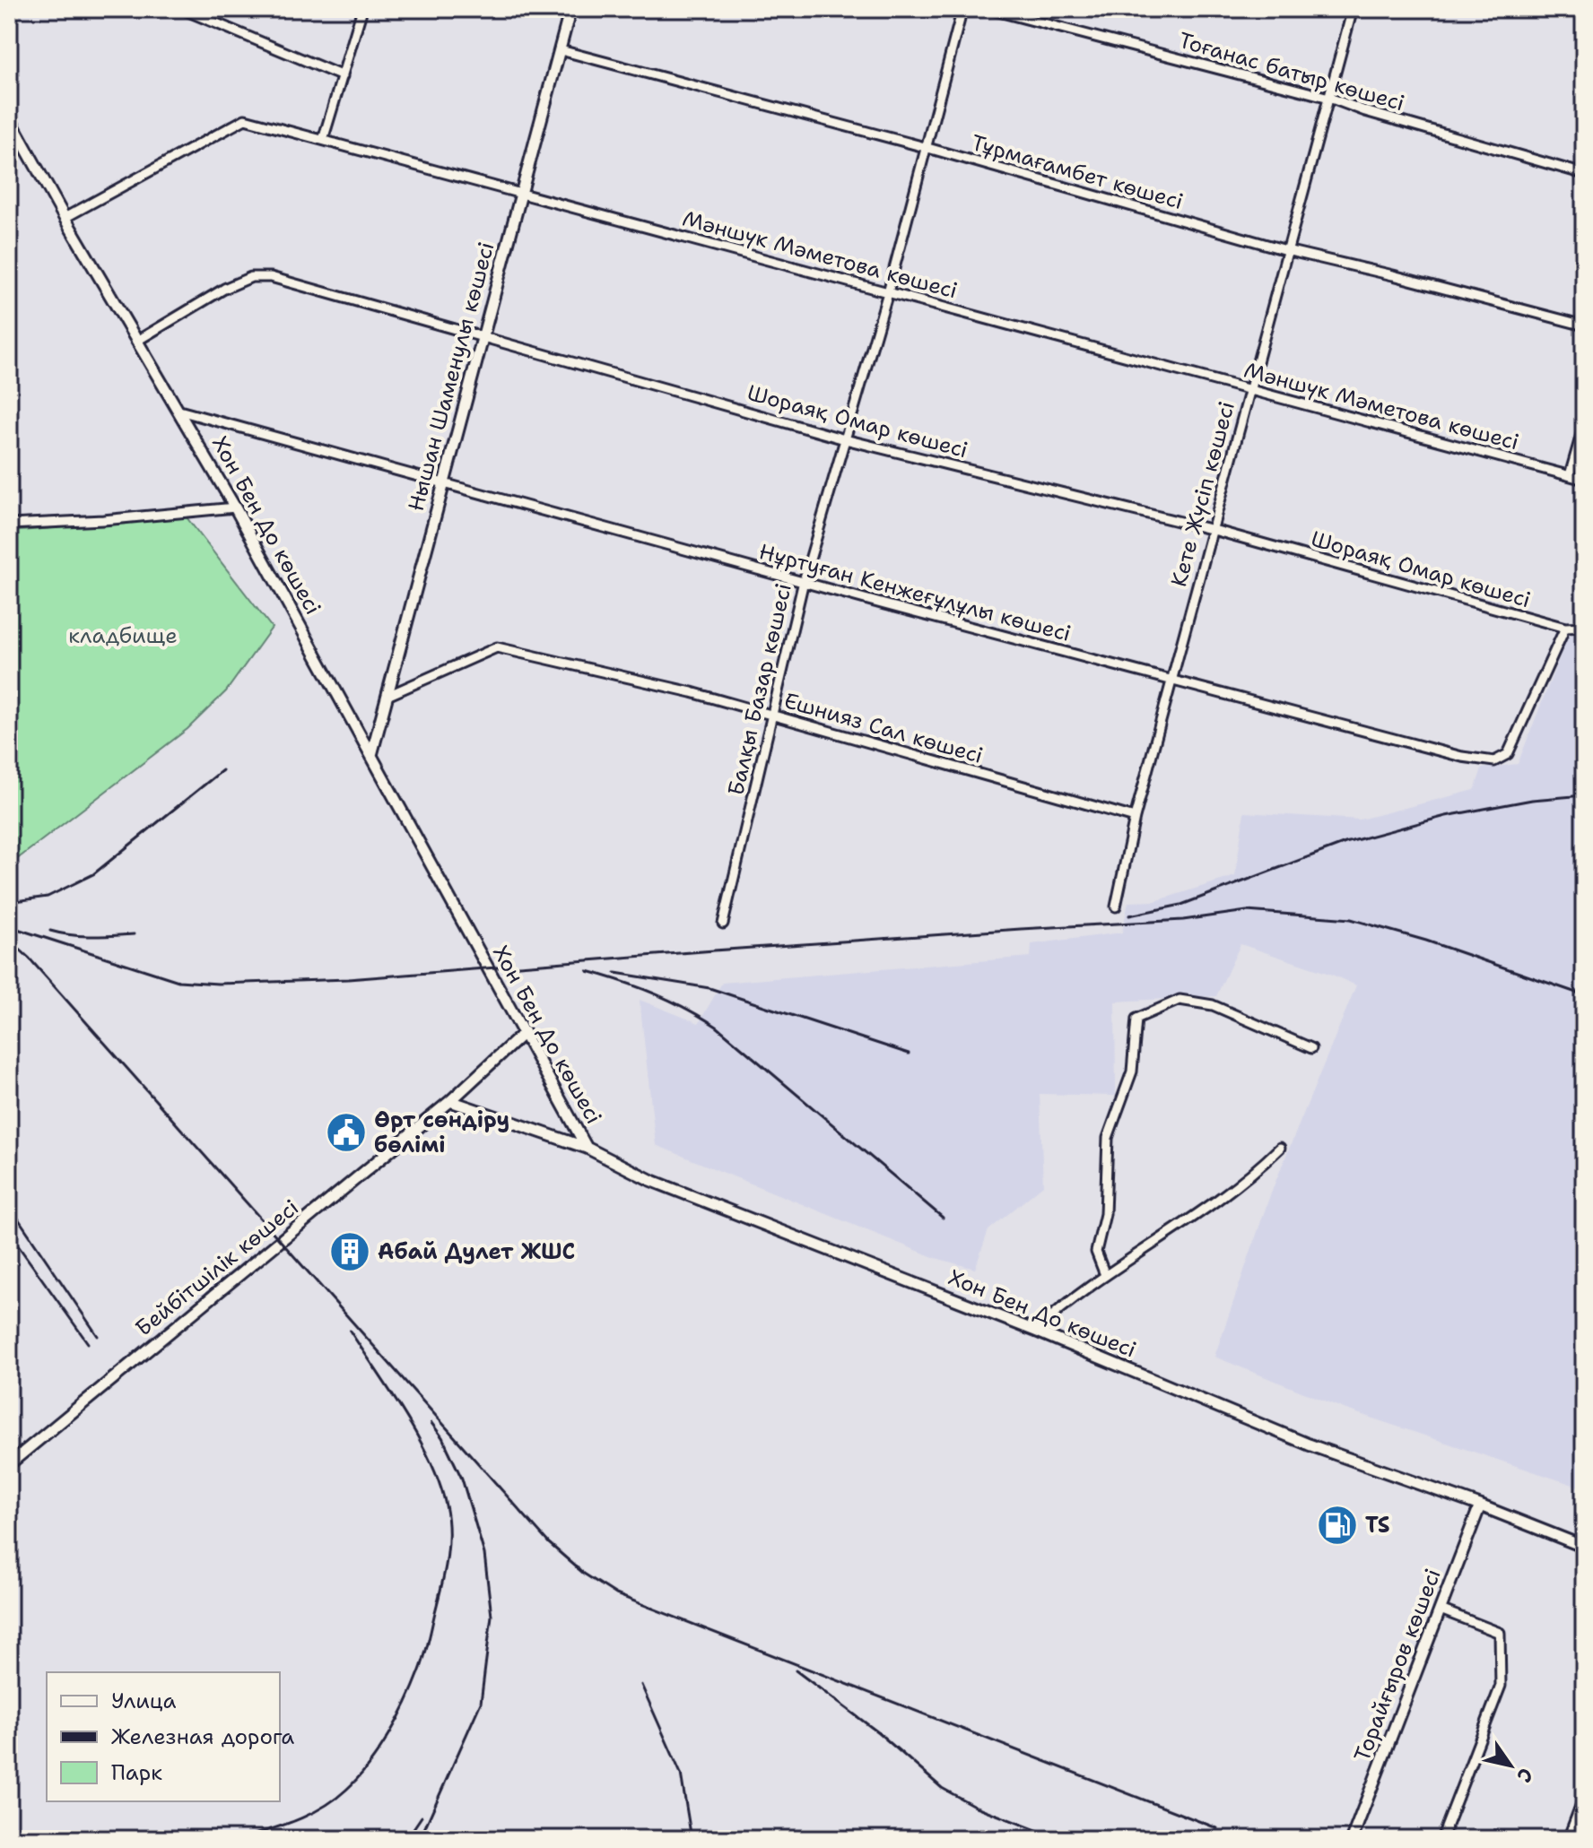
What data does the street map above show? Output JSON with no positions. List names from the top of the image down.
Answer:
{
  "streets": {
    "street": [
      "Тоғанас батыр көшесі",
      "Тұрмағамбет көшесі",
      "Мәншүк Мәметова көшесі",
      "Нышан Шаменулы көшесі",
      "Шораяқ Омар көшесі",
      "Кете Жүсіп көшесі",
      "Хон Бен До көшесі",
      "Нұртуған Кенжеғұлұлы көшесі",
      "Балқы Базар көшесі",
      "Ешнияз Сал көшесі",
      "Бейбітшілік көшесі",
      "Торайғыров көшесі"
    ]
  },
  "crossings": [
    ["Тоғанас батыр көшесі", "Кете Жүсіп көшесі"],
    ["Тұрмағамбет көшесі", "Нышан Шаменулы көшесі"],
    ["Тұрмағамбет көшесі", "Кете Жүсіп көшесі"],
    ["Тұрмағамбет көшесі", "Балқы Базар көшесі"],
    ["Мәншүк Мәметова көшесі", "Нышан Шаменулы көшесі"],
    ["Мәншүк Мәметова көшесі", "Кете Жүсіп көшесі"],
    ["Мәншүк Мәметова көшесі", "Хон Бен До көшесі"],
    ["Мәншүк Мәметова көшесі", "Балқы Базар көшесі"],
    ["Нышан Шаменулы көшесі", "Шораяқ Омар көшесі"],
    ["Нышан Шаменулы көшесі", "Хон Бен До көшесі"],
    ["Нышан Шаменулы көшесі", "Нұртуған Кенжеғұлұлы көшесі"],
    ["Нышан Шаменулы көшесі", "Ешнияз Сал көшесі"],
    ["Шораяқ Омар көшесі", "Кете Жүсіп көшесі"],
    ["Шораяқ Омар көшесі", "Хон Бен До көшесі"],
    ["Шораяқ Омар көшесі", "Нұртуған Кенжеғұлұлы көшесі"],
    ["Шораяқ Омар көшесі", "Балқы Базар көшесі"],
    ["Кете Жүсіп көшесі", "Нұртуған Кенжеғұлұлы көшесі"],
    ["Кете Жүсіп көшесі", "Ешнияз Сал көшесі"],
    ["Хон Бен До көшесі", "Нұртуған Кенжеғұлұлы көшесі"],
    ["Хон Бен До көшесі", "Бейбітшілік көшесі"],
    ["Хон Бен До көшесі", "Торайғыров көшесі"],
    ["Нұртуған Кенжеғұлұлы көшесі", "Балқы Базар көшесі"],
    ["Балқы Базар көшесі", "Ешнияз Сал көшесі"]
  ],
  "parks": ["кладбище"],
  "places": {
    "public building": ["Өрт сөндіру бөлімі"],
    "building": ["Абай Дулет ЖШС"],
    "fuel station": ["TS"]
  },
  "legend": ["Улица", "Железная дорога", "Парк"],
  "north": "bottom right"
}
